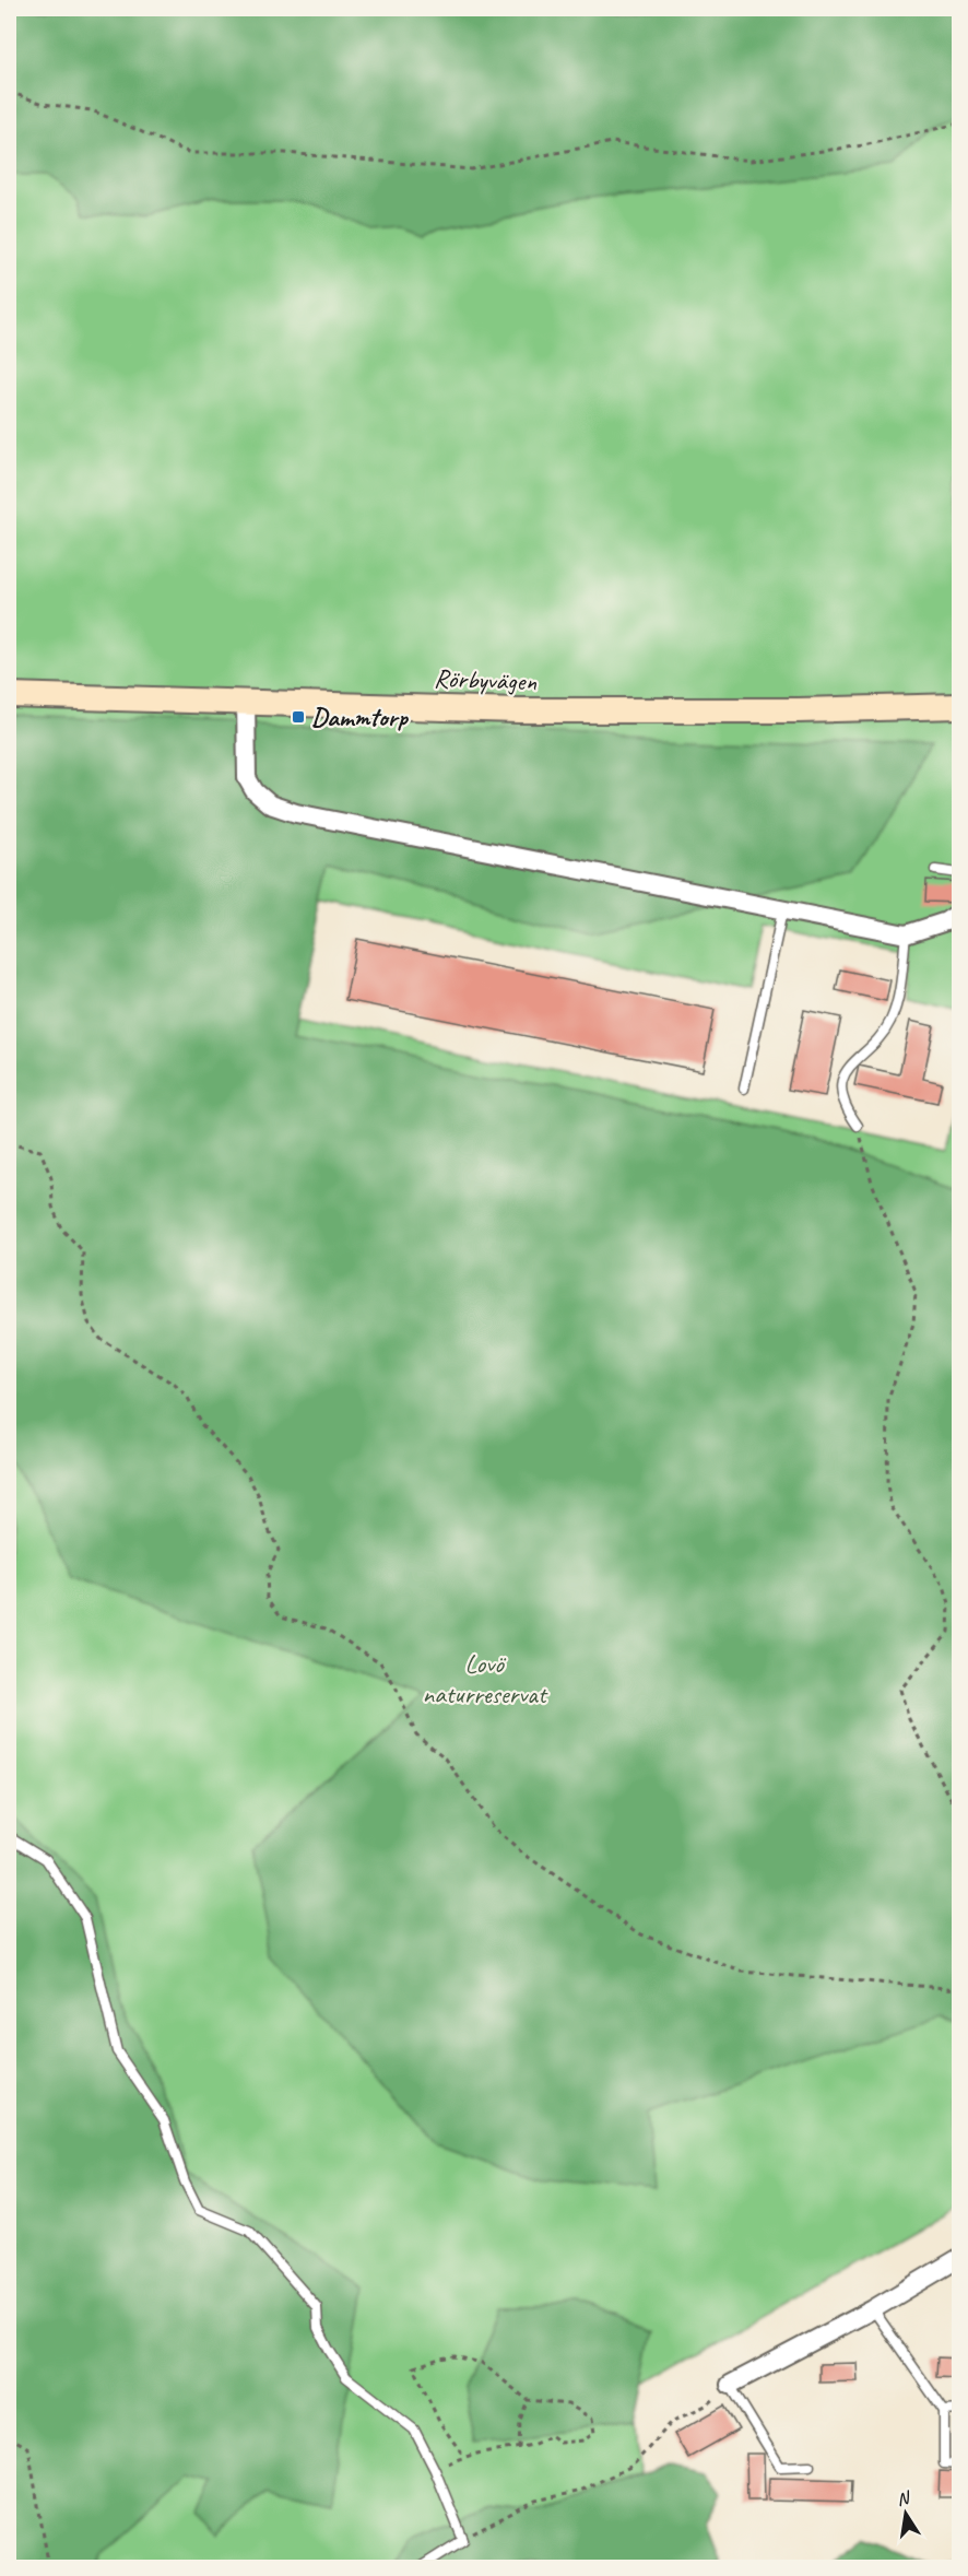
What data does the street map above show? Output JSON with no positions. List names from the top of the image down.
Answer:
{
  "streets": {
    "street": ["Rörbyvägen"]
  },
  "parks": ["Lovö naturreservat"],
  "places": {
    "transit": ["Dammtorp"]
  },
  "north": "top"
}
